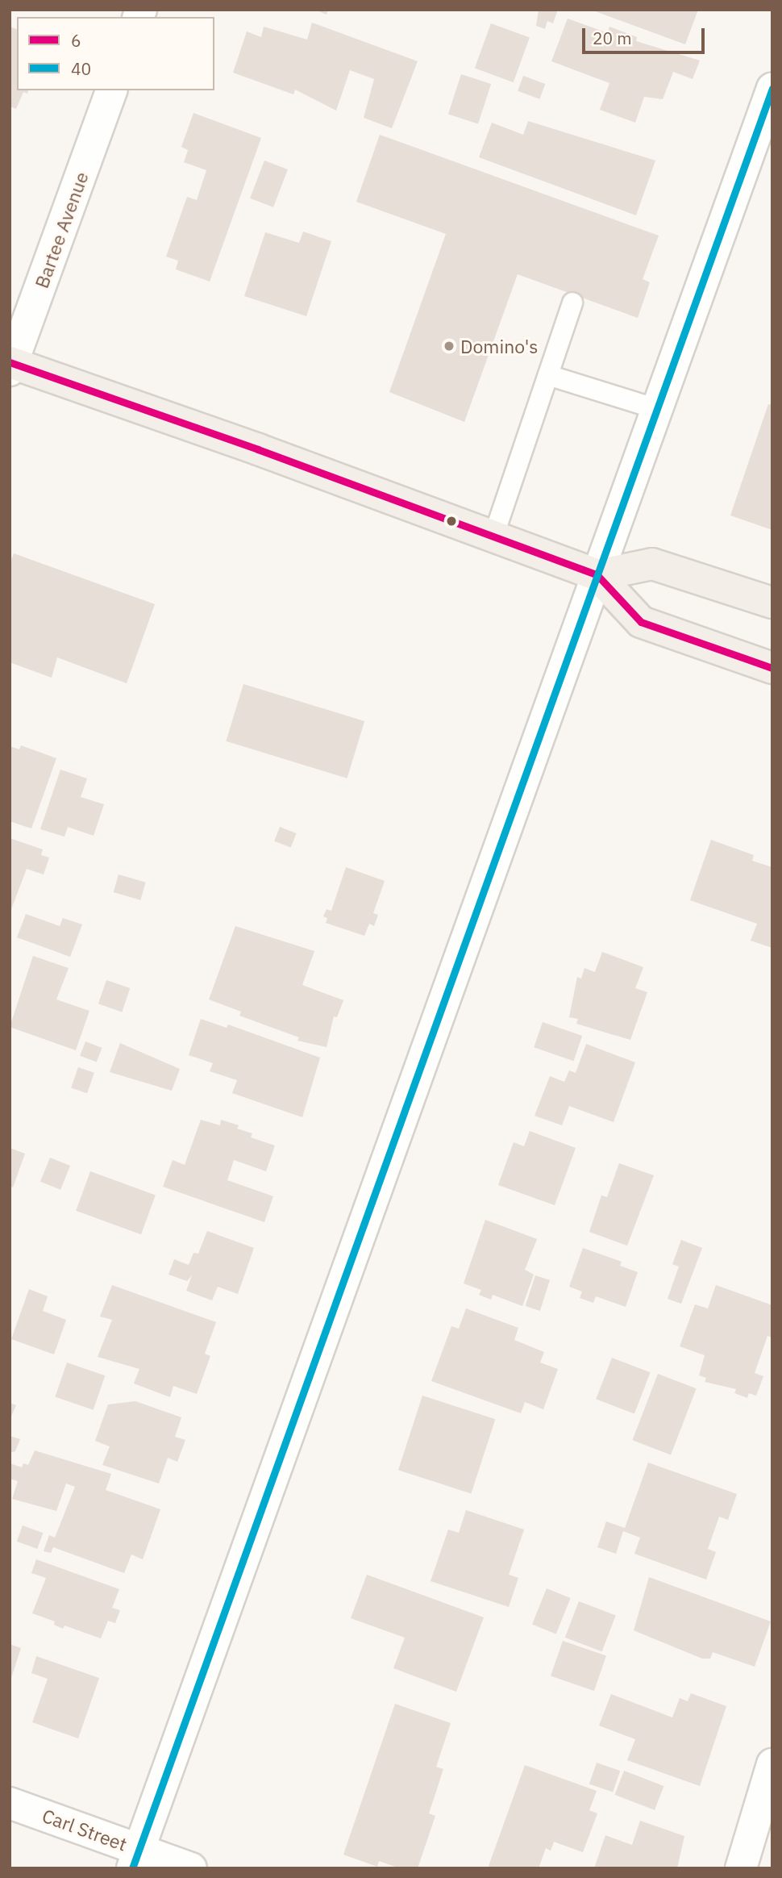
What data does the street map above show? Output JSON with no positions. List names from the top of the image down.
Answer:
{
  "streets": {
    "street": ["Bartee Avenue", "Carl Street"]
  },
  "places": ["Domino's"],
  "lines": ["transit line 40", "transit line 6"],
  "legend": ["6", "40"],
  "scale_bar": "20 m"
}
